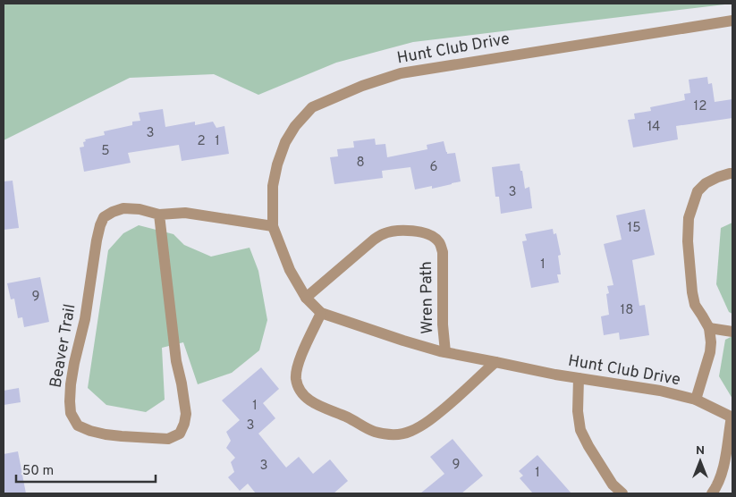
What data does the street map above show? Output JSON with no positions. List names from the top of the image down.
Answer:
{
  "streets": {
    "street": ["Hunt Club Drive", "Wren Path", "Beaver Trail"]
  },
  "crossings": [
    ["Hunt Club Drive", "Wren Path"]
  ],
  "house_numbers": [
    "12",
    "14",
    "3",
    "2",
    "1",
    "5",
    "8",
    "6",
    "3",
    "15",
    "1",
    "9",
    "18",
    "1",
    "3",
    "9",
    "3",
    "1"
  ],
  "scale_bar": "50 m",
  "north": "top"
}
